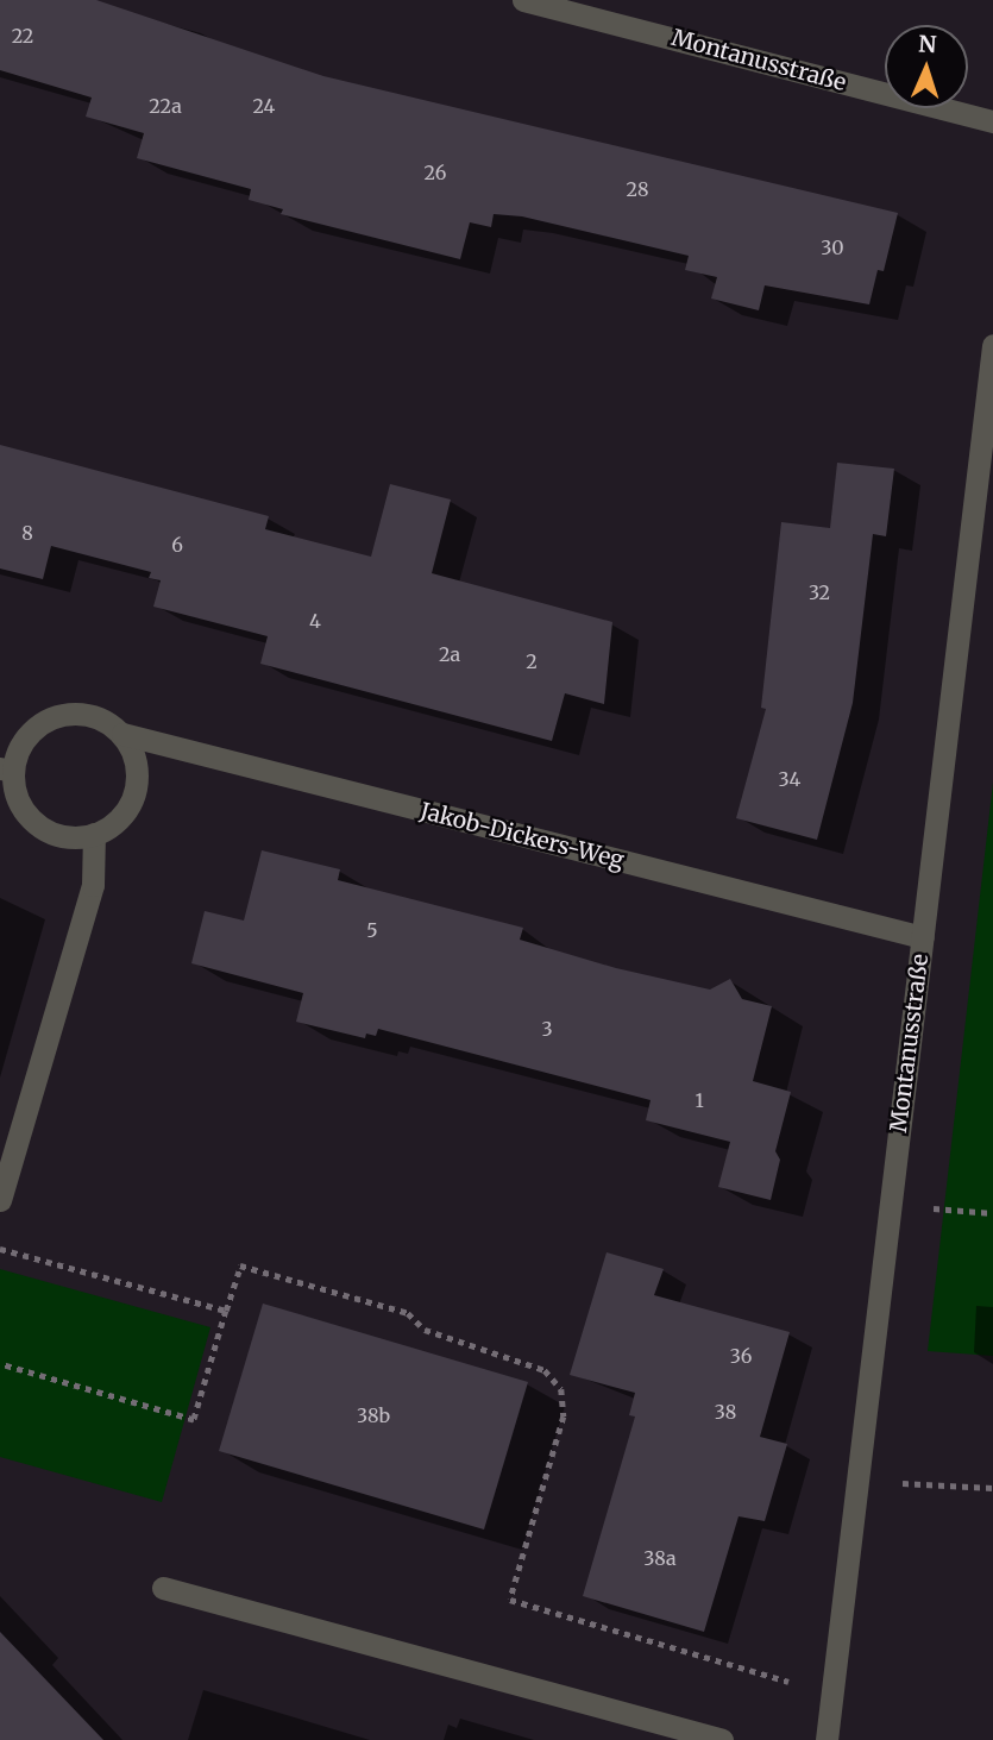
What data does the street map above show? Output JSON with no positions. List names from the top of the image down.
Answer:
{
  "streets": {
    "street": ["Montanusstraße", "Jakob-Dickers-Weg"]
  },
  "crossings": [
    ["Montanusstraße", "Jakob-Dickers-Weg"]
  ],
  "house_numbers": [
    "22",
    "22a",
    "24",
    "26",
    "28",
    "30",
    "8",
    "6",
    "32",
    "4",
    "2a",
    "2",
    "34",
    "5",
    "3",
    "1",
    "36",
    "38",
    "38b",
    "38a"
  ],
  "north": "top"
}
